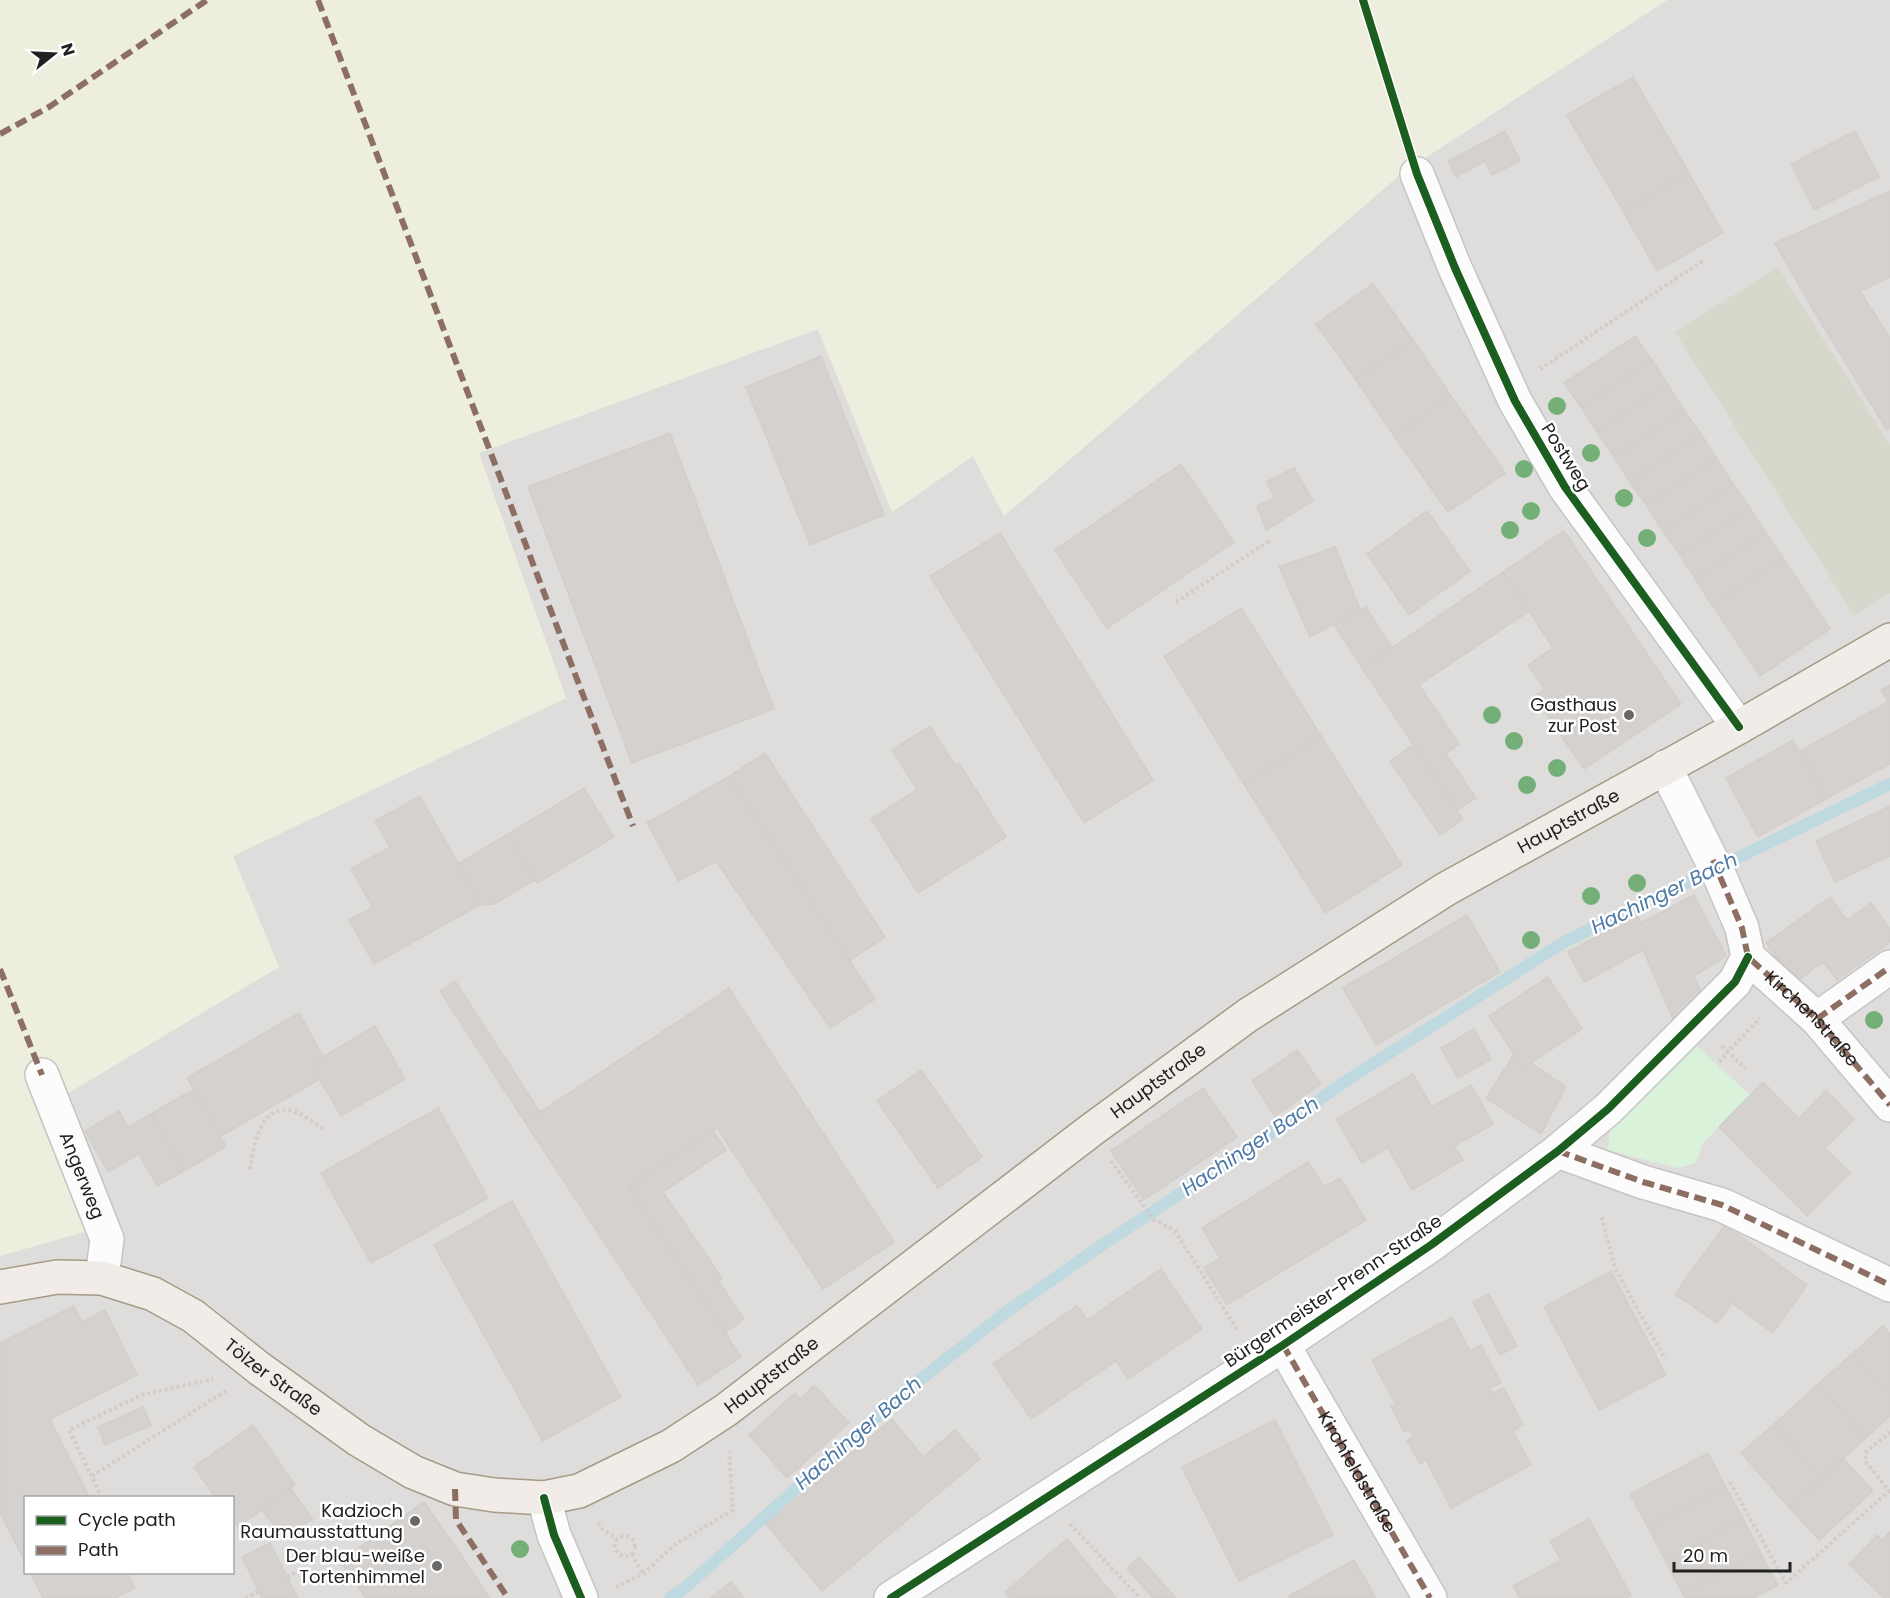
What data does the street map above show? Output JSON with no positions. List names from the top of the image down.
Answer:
{
  "streets": {
    "main road": ["Hauptstraße", "Tölzer Straße"],
    "street": [
      "Postweg",
      "Kirchenstraße",
      "Angerweg",
      "Bürgermeister-Prenn-Straße",
      "Kirchfeldstraße"
    ]
  },
  "crossings": [
    ["Postweg", "Hauptstraße"],
    ["Hauptstraße", "Kirchenstraße"],
    ["Hauptstraße", "Tölzer Straße"],
    ["Kirchenstraße", "Bürgermeister-Prenn-Straße"],
    ["Angerweg", "Tölzer Straße"],
    ["Bürgermeister-Prenn-Straße", "Kirchfeldstraße"]
  ],
  "water": ["Hachinger Bach"],
  "places": ["Gasthaus zur Post", "Kadzioch Raumausstattung", "Der blau-weiße Tortenhimmel"],
  "legend": ["Cycle path", "Path"],
  "scale_bar": "20 m",
  "north": "right"
}
